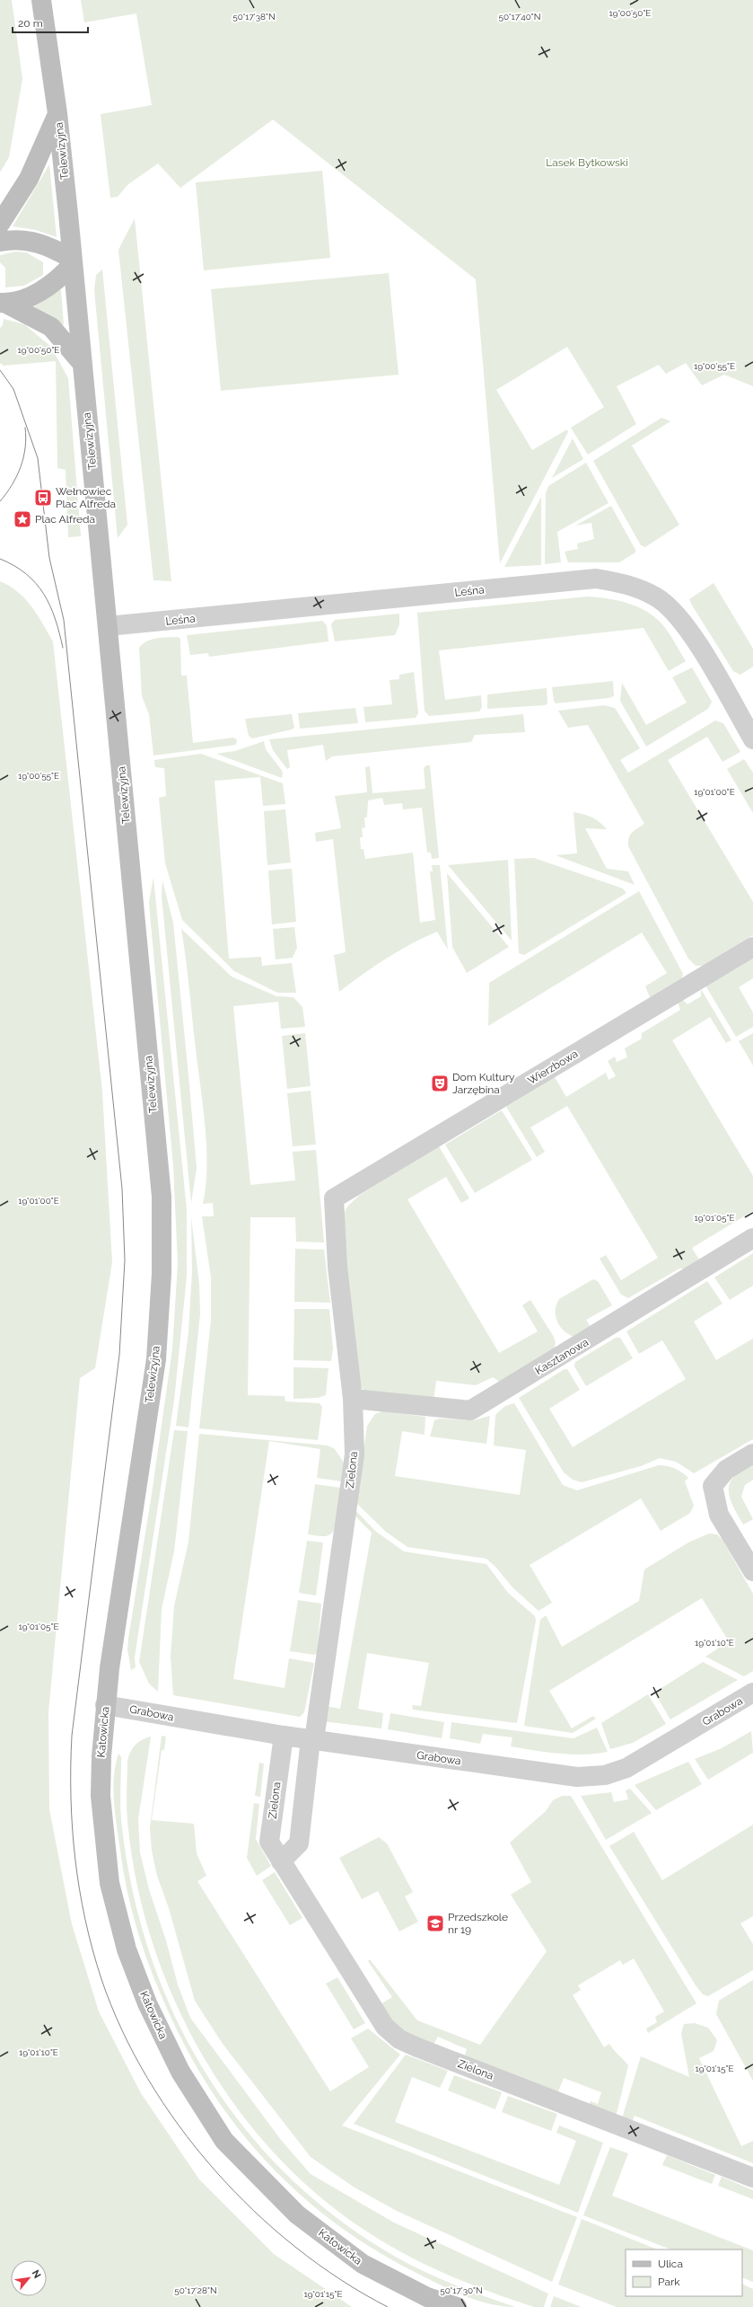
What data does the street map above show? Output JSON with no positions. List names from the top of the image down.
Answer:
{
  "streets": {
    "main road": ["Telewizyjna", "Katowicka"],
    "street": [
      "Leśna",
      "Wierzbowa",
      "Kasztanowa",
      "Zielona",
      "Grabowa"
    ]
  },
  "crossings": [
    ["Telewizyjna", "Leśna"],
    ["Telewizyjna", "Katowicka"],
    ["Wierzbowa", "Zielona"],
    ["Kasztanowa", "Zielona"],
    ["Zielona", "Grabowa"],
    ["Grabowa", "Katowicka"]
  ],
  "parks": ["Lasek Bytkowski"],
  "places": {
    "bus stop": ["Wełnowiec Plac Alfreda"],
    "place": ["Plac Alfreda"],
    "theatre": ["Dom Kultury Jarzębina"],
    "school or university": ["Przedszkole nr 19"]
  },
  "legend": ["Ulica", "Park"],
  "scale_bar": "20 m",
  "north": "top right",
  "coordinates": [
    "19°00'50\"E",
    "50°17'38\"N",
    "50°17'40\"N",
    "19°00'55\"E",
    "19°01'00\"E",
    "19°01'05\"E",
    "19°01'10\"E",
    "19°01'15\"E",
    "50°17'28\"N",
    "50°17'30\"N"
  ]
}
